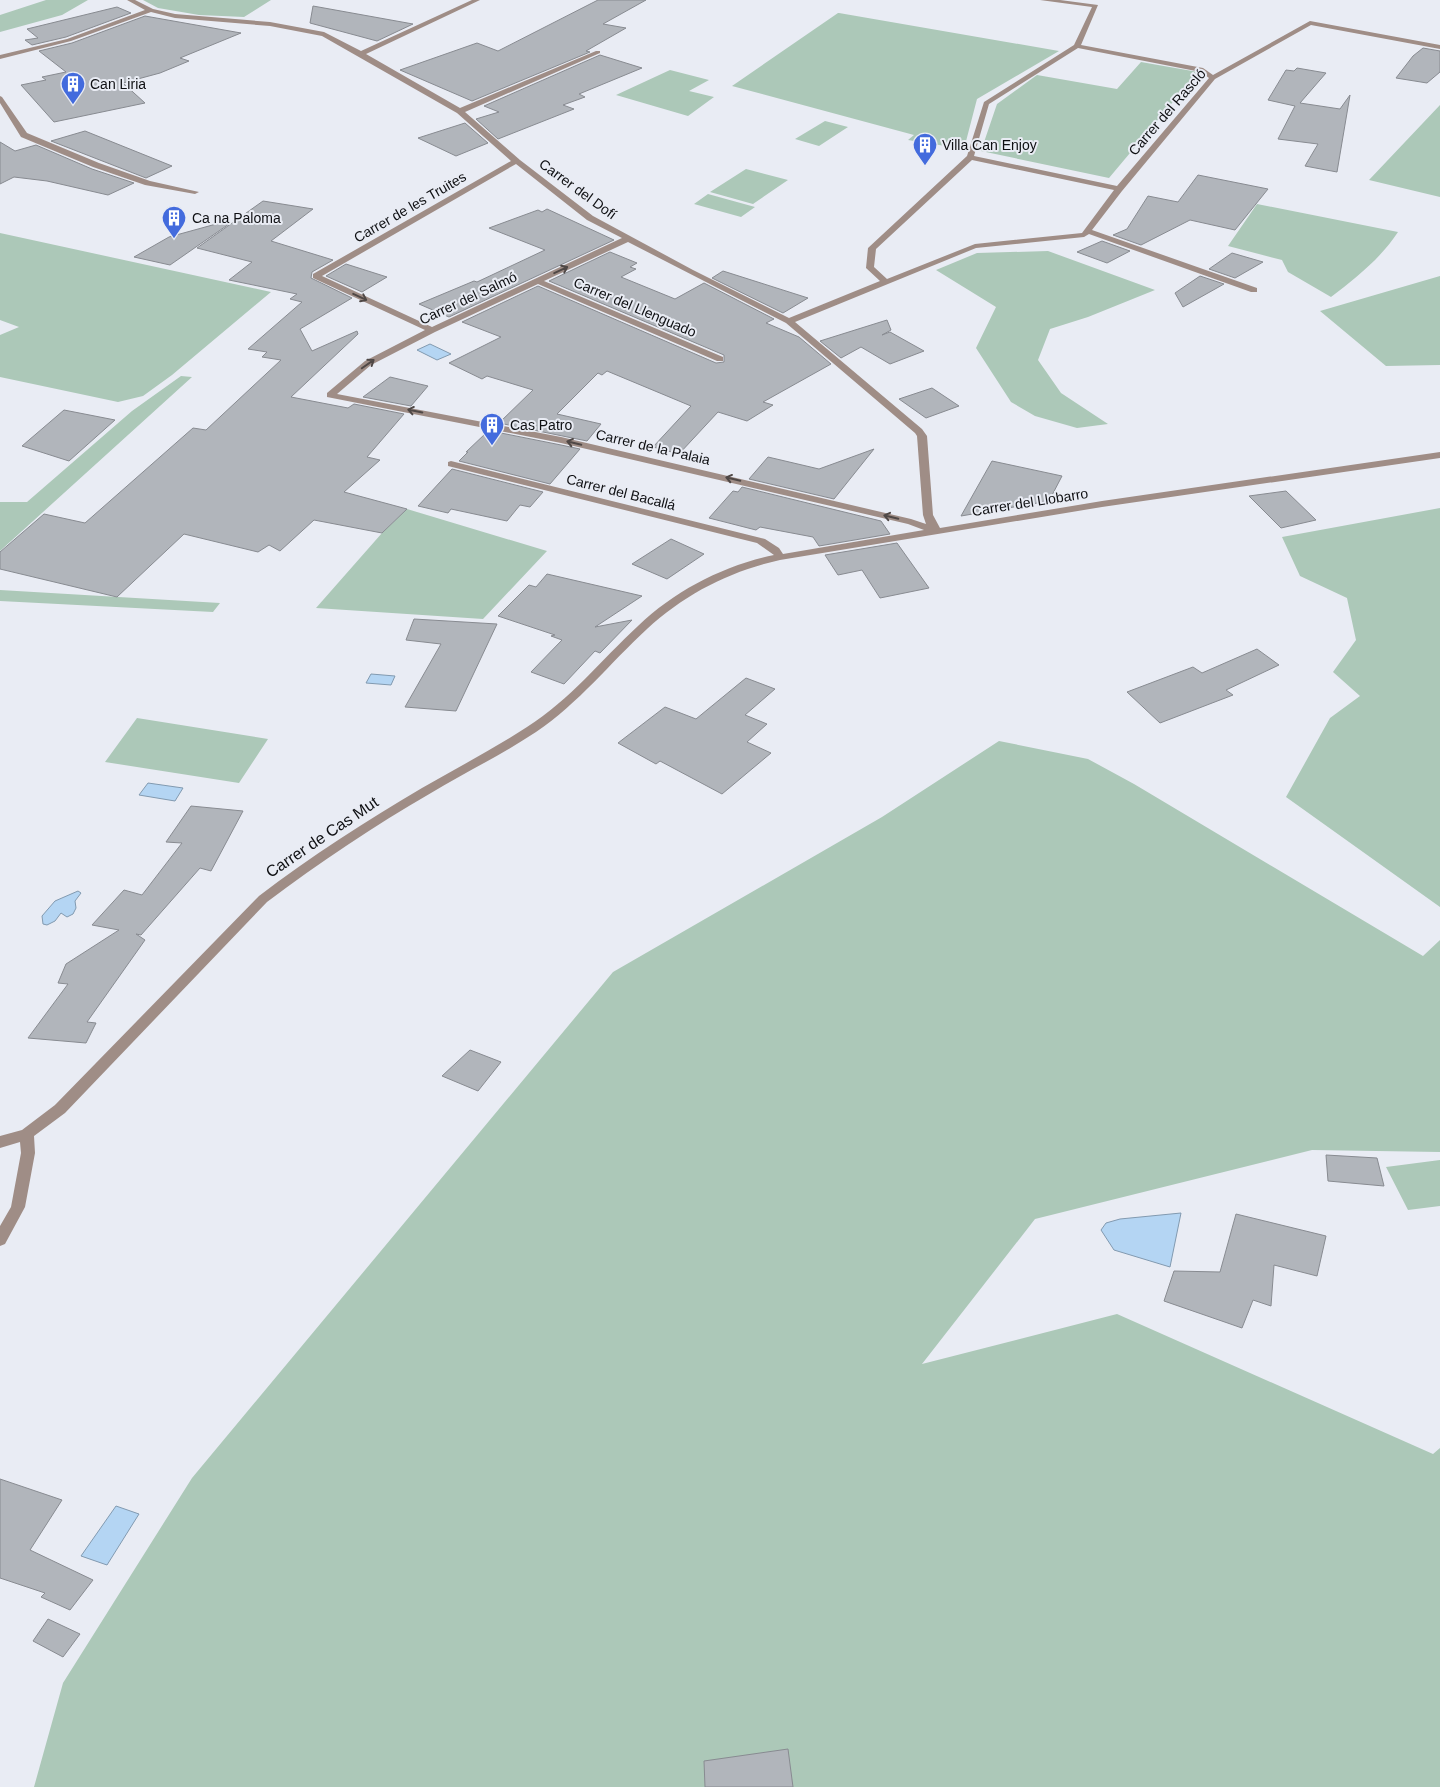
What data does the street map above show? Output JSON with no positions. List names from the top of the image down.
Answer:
{
  "streets": {
    "street": [
      "Carrer del Rascló",
      "Carrer del Dofí",
      "Carrer de les Truites",
      "Carrer del Salmó",
      "Carrer del Llenguado",
      "Carrer de la Palaia",
      "Carrer del Bacallá",
      "Carrer del Llobarro",
      "Carrer de Cas Mut"
    ]
  },
  "crossings": [
    ["Carrer del Dofí", "Carrer de les Truites"],
    ["Carrer del Dofí", "Carrer del Salmó"],
    ["Carrer del Dofí", "Carrer de la Palaia"],
    ["Carrer del Dofí", "Carrer del Llobarro"],
    ["Carrer de les Truites", "Carrer del Salmó"],
    ["Carrer del Salmó", "Carrer del Llenguado"],
    ["Carrer del Salmó", "Carrer de la Palaia"],
    ["Carrer de la Palaia", "Carrer del Llobarro"],
    ["Carrer del Bacallá", "Carrer del Llobarro"],
    ["Carrer del Llobarro", "Carrer de Cas Mut"]
  ],
  "one_way": ["Carrer del Salmó", "Carrer de la Palaia"],
  "places": {
    "building": [
      "Can Liria",
      "Villa Can Enjoy",
      "Ca na Paloma",
      "Cas Patro"
    ]
  }
}
